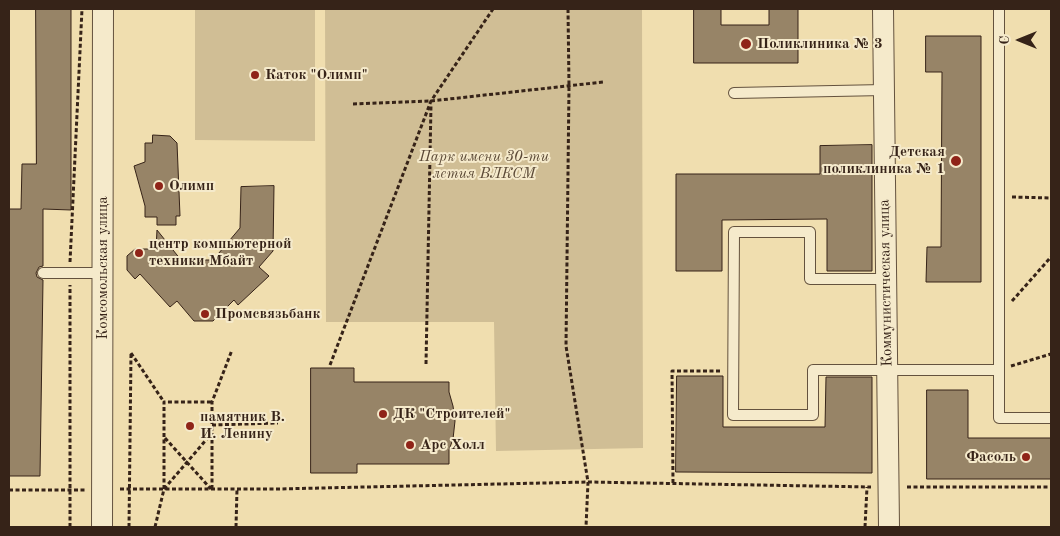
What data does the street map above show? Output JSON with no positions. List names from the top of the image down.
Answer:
{
  "streets": {
    "street": ["Комсомольская улица", "Коммунистическая улица"]
  },
  "parks": ["Парк имени 30-ти летия ВЛКСМ"],
  "places": [
    "Поликлиника № 3",
    "Каток \"Олимп\"",
    "Детская поликлиника № 1",
    "Олимп",
    "центр компьютерной техники Мбайт",
    "Промсвязьбанк",
    "ДК \"Строителей\"",
    "памятник В. И. Ленину",
    "Арс Холл",
    "Фасоль"
  ],
  "north": "left"
}
